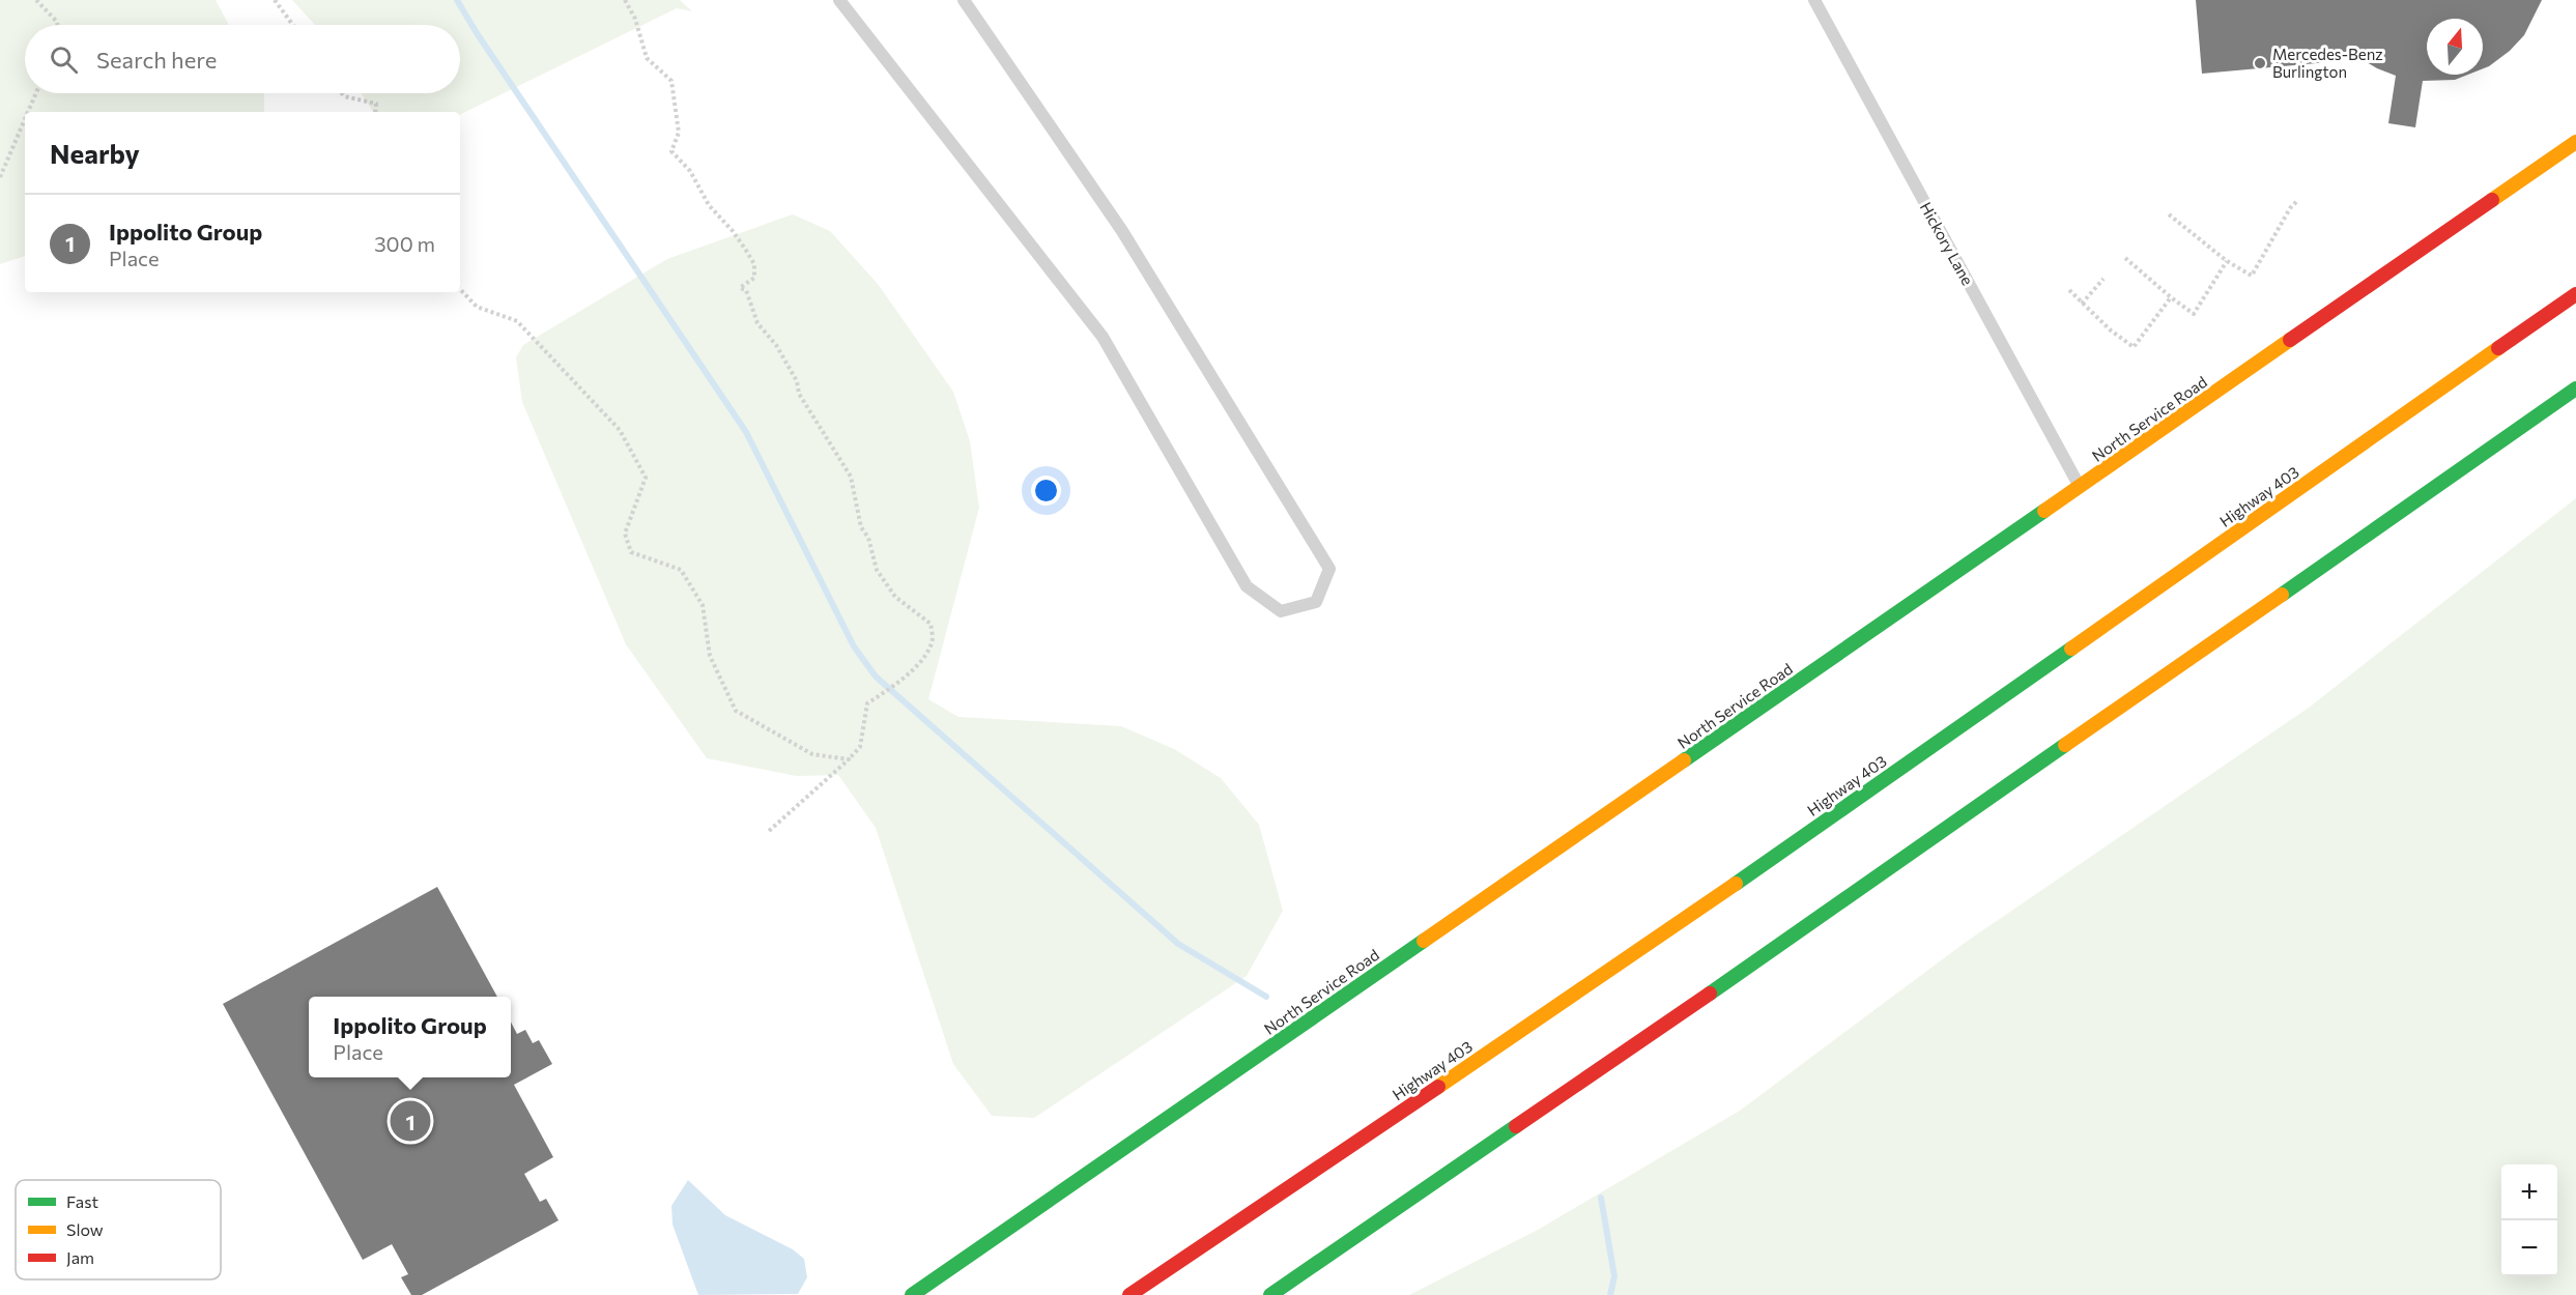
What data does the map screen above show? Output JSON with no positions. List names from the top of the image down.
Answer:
{
  "streets": {
    "main road": ["North Service Road", "Highway 403"],
    "lane": ["Hickory Lane"]
  },
  "crossings": [
    ["Hickory Lane", "North Service Road"]
  ],
  "places": ["Mercedes-Benz Burlington"],
  "legend": ["Fast", "Slow", "Jam"],
  "north": "top",
  "page": {
    "search": "Search here",
    "heading": "Nearby",
    "list": [
      {
        "mark": "1",
        "name": "Ippolito Group",
        "note": "Place",
        "value": "300 m"
      }
    ],
    "popup": ["Ippolito Group", "Place"],
    "pins": "1",
    "map_buttons": ["+", "−"]
  }
}
